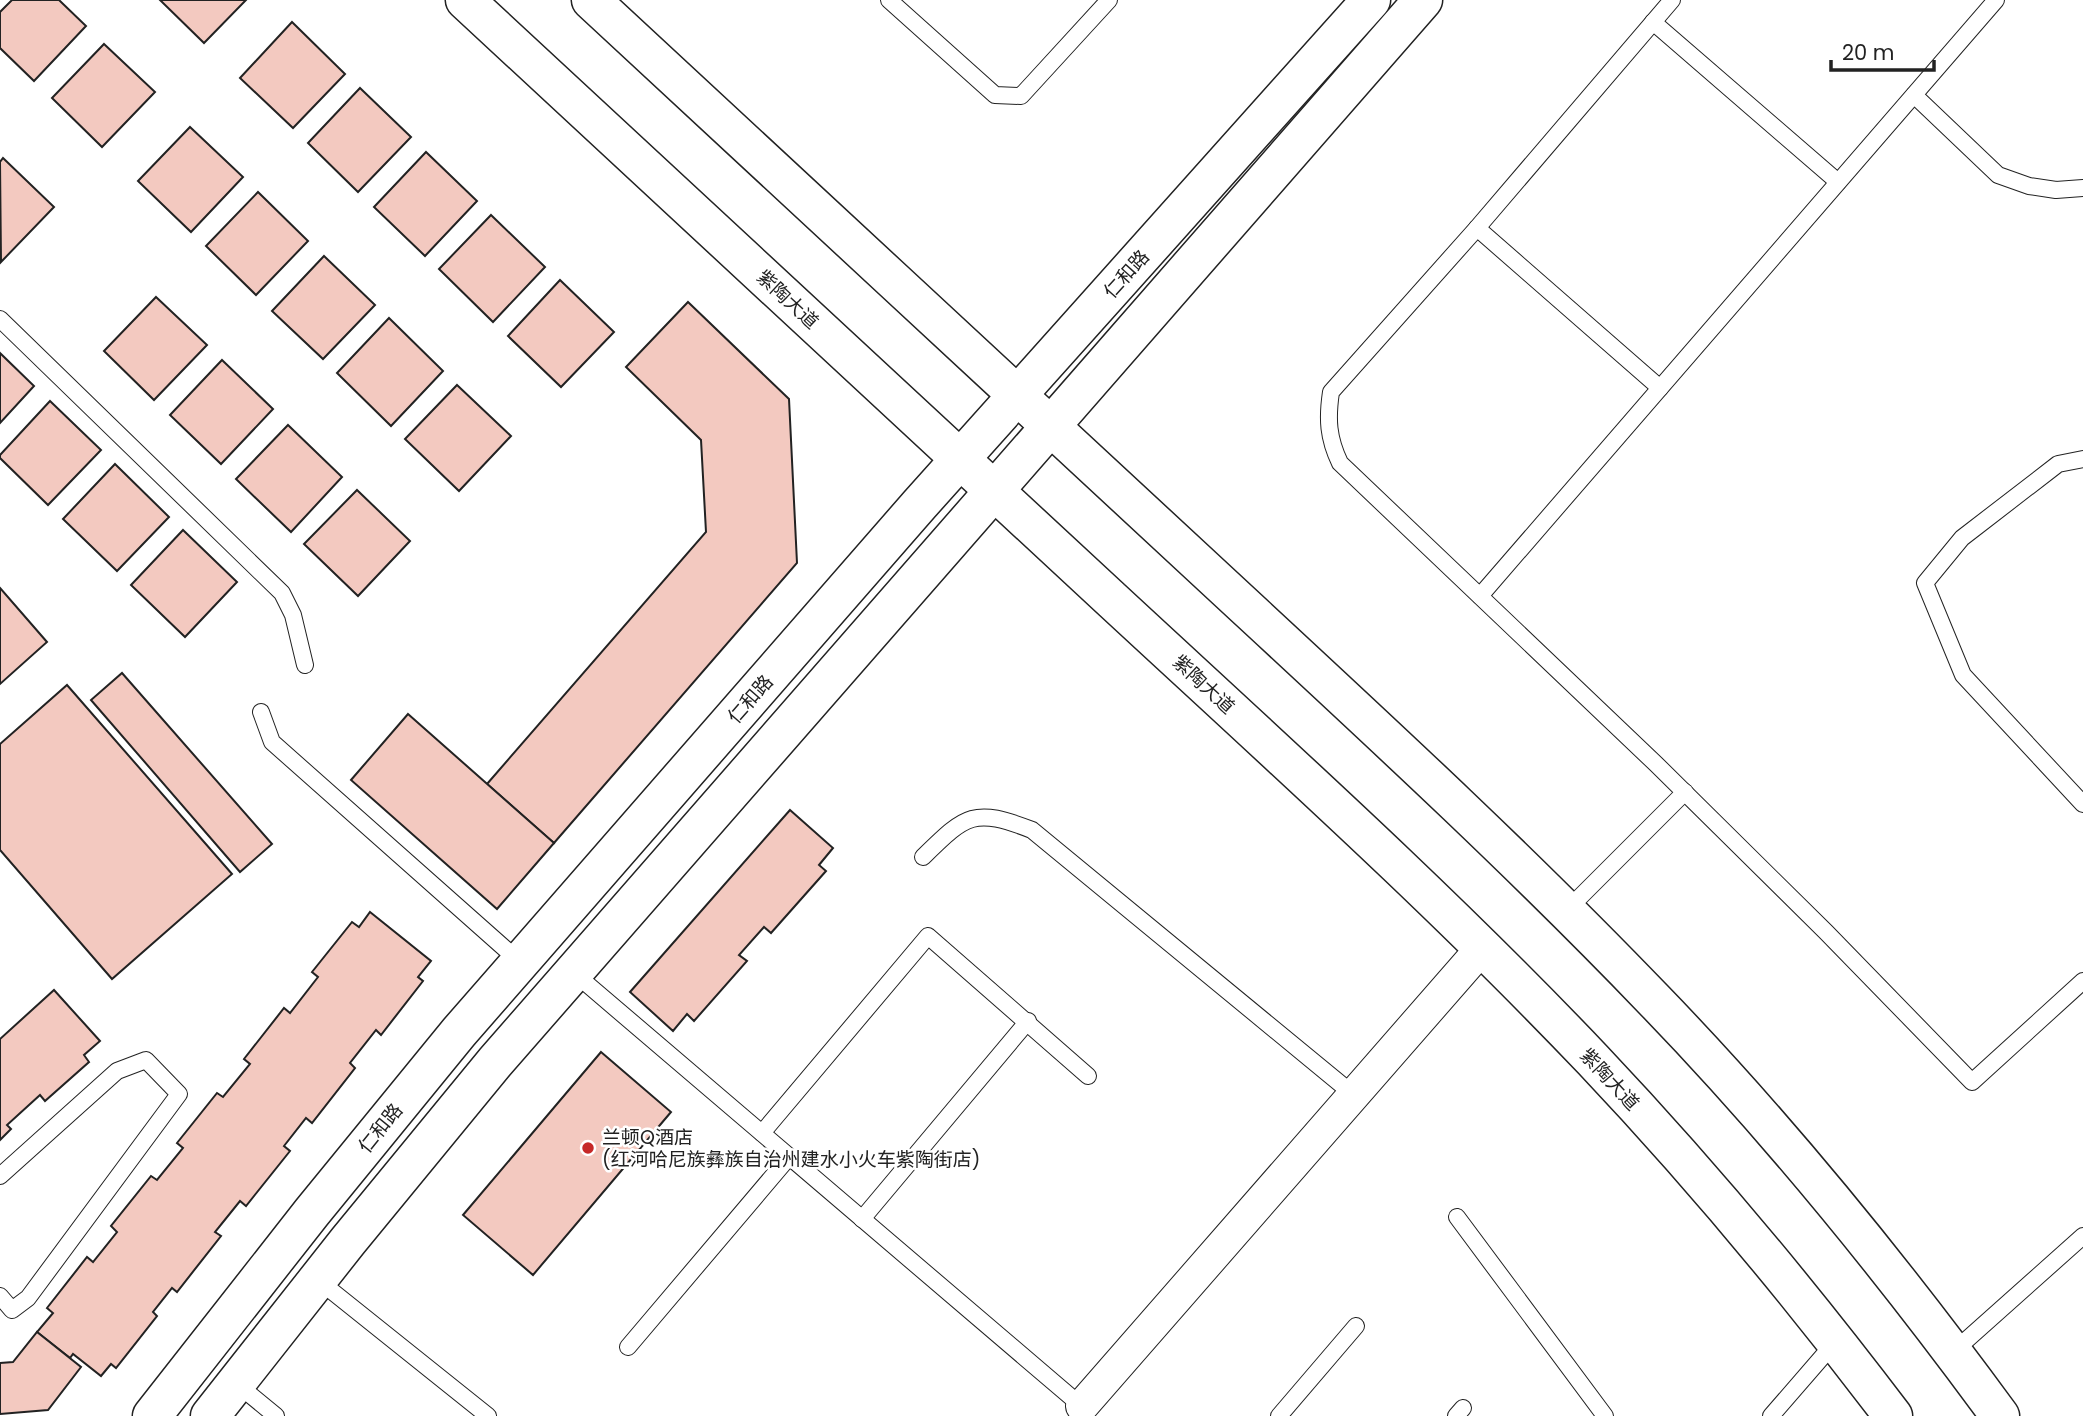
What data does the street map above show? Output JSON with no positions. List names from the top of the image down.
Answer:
{
  "streets": {
    "main road": ["仁和路", "紫陶大道"]
  },
  "crossings": [
    ["仁和路", "紫陶大道"]
  ],
  "places": ["兰顿Q酒店 (红河哈尼族彝族自治州建水小火车紫陶街店)"],
  "scale_bar": "20 m"
}
